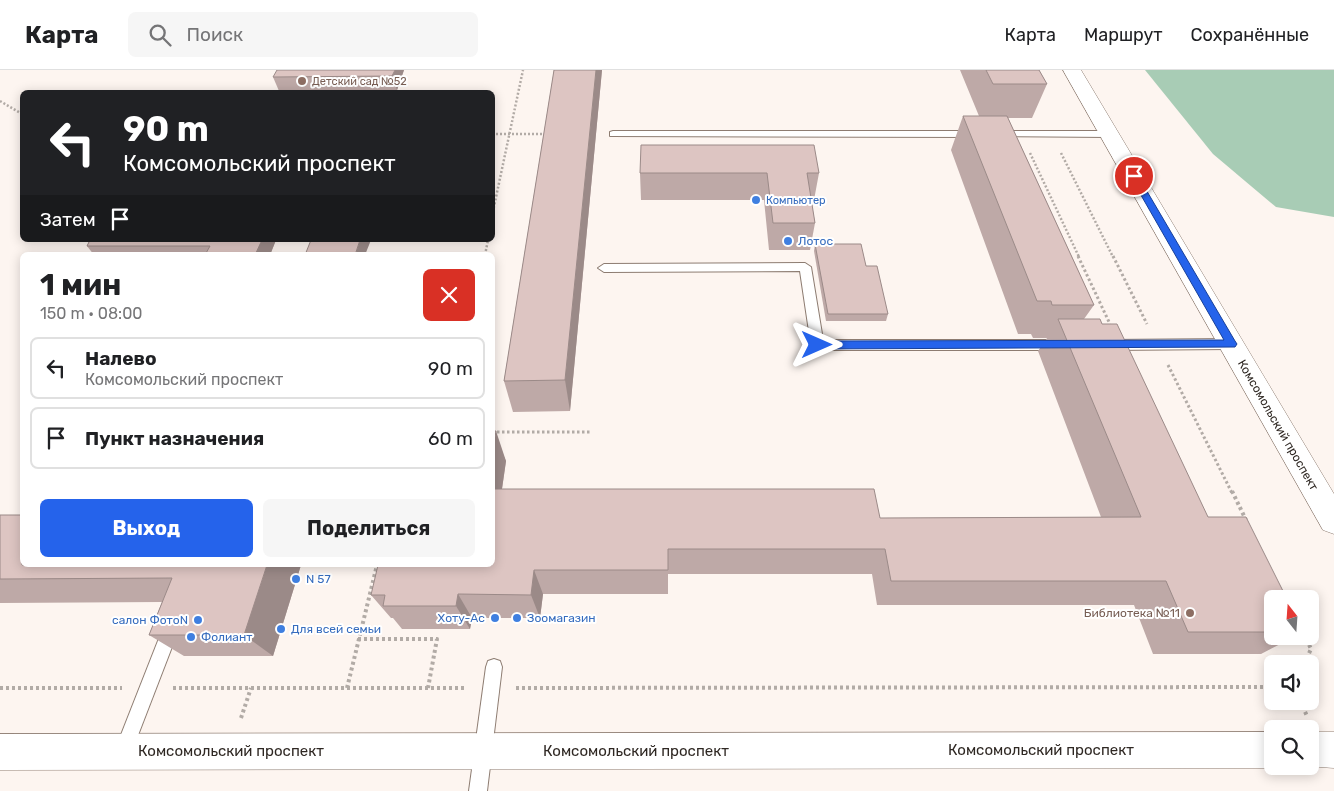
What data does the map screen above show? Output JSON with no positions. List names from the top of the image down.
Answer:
{
  "streets": {
    "street": ["Комсомольский проспект"]
  },
  "places": [
    "Детский сад №52",
    "Компьютер",
    "Лотос",
    "N 57",
    "Библиотека №11",
    "Хоту-Ас",
    "Зоомагазин",
    "салон ФотоN",
    "Для всей семьи",
    "Фолиант"
  ],
  "north": "top",
  "page": {
    "header": "Карта",
    "search": "Поиск",
    "nav": ["Карта", "Маршрут", "Сохранённые"],
    "turn": ["90 m", "Комсомольский проспект"],
    "then": "Затем",
    "heading": ["1 мин", "150 m · 08:00"],
    "list": [
      {
        "name": "Налево",
        "note": "Комсомольский проспект",
        "value": "90 m"
      },
      {
        "name": "Пункт назначения",
        "value": "60 m"
      }
    ],
    "buttons": ["Выход", "Поделиться"]
  }
}
